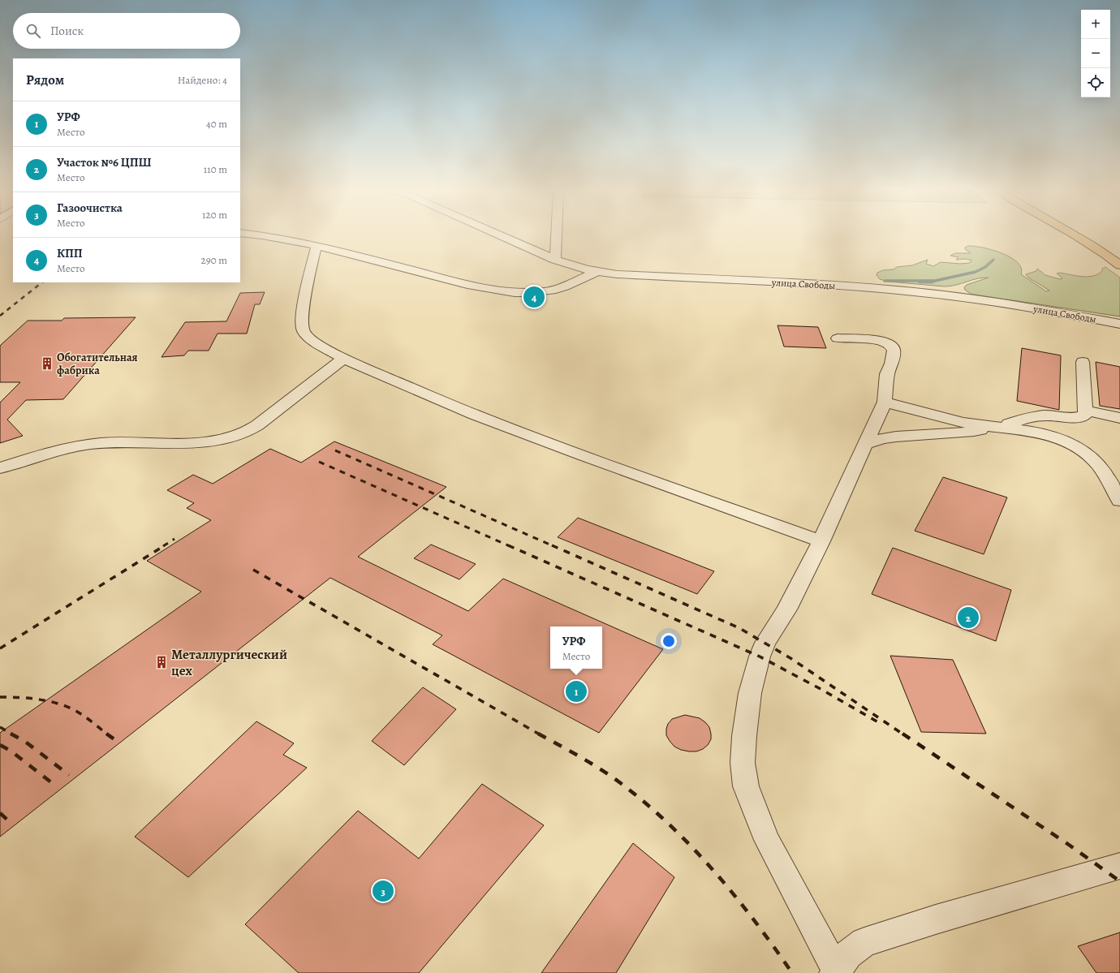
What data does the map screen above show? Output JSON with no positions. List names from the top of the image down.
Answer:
{
  "streets": {
    "street": ["улица Свободы"]
  },
  "places": {
    "building": ["Обогатительная фабрика", "Металлургический цех"]
  },
  "page": {
    "map_buttons": ["+", "−"],
    "search": "Поиск",
    "heading": ["Рядом", "Найдено: 4"],
    "list": [
      {
        "mark": "1",
        "name": "УРФ",
        "note": "Место",
        "value": "40 m"
      },
      {
        "mark": "2",
        "name": "Участок №6 ЦПШ",
        "note": "Место",
        "value": "110 m"
      },
      {
        "mark": "3",
        "name": "Газоочистка",
        "note": "Место",
        "value": "120 m"
      },
      {
        "mark": "4",
        "name": "КПП",
        "note": "Место",
        "value": "290 m"
      }
    ],
    "pins": [
      "4",
      "2",
      "1",
      "3"
    ],
    "popup": ["УРФ", "Место"]
  }
}
